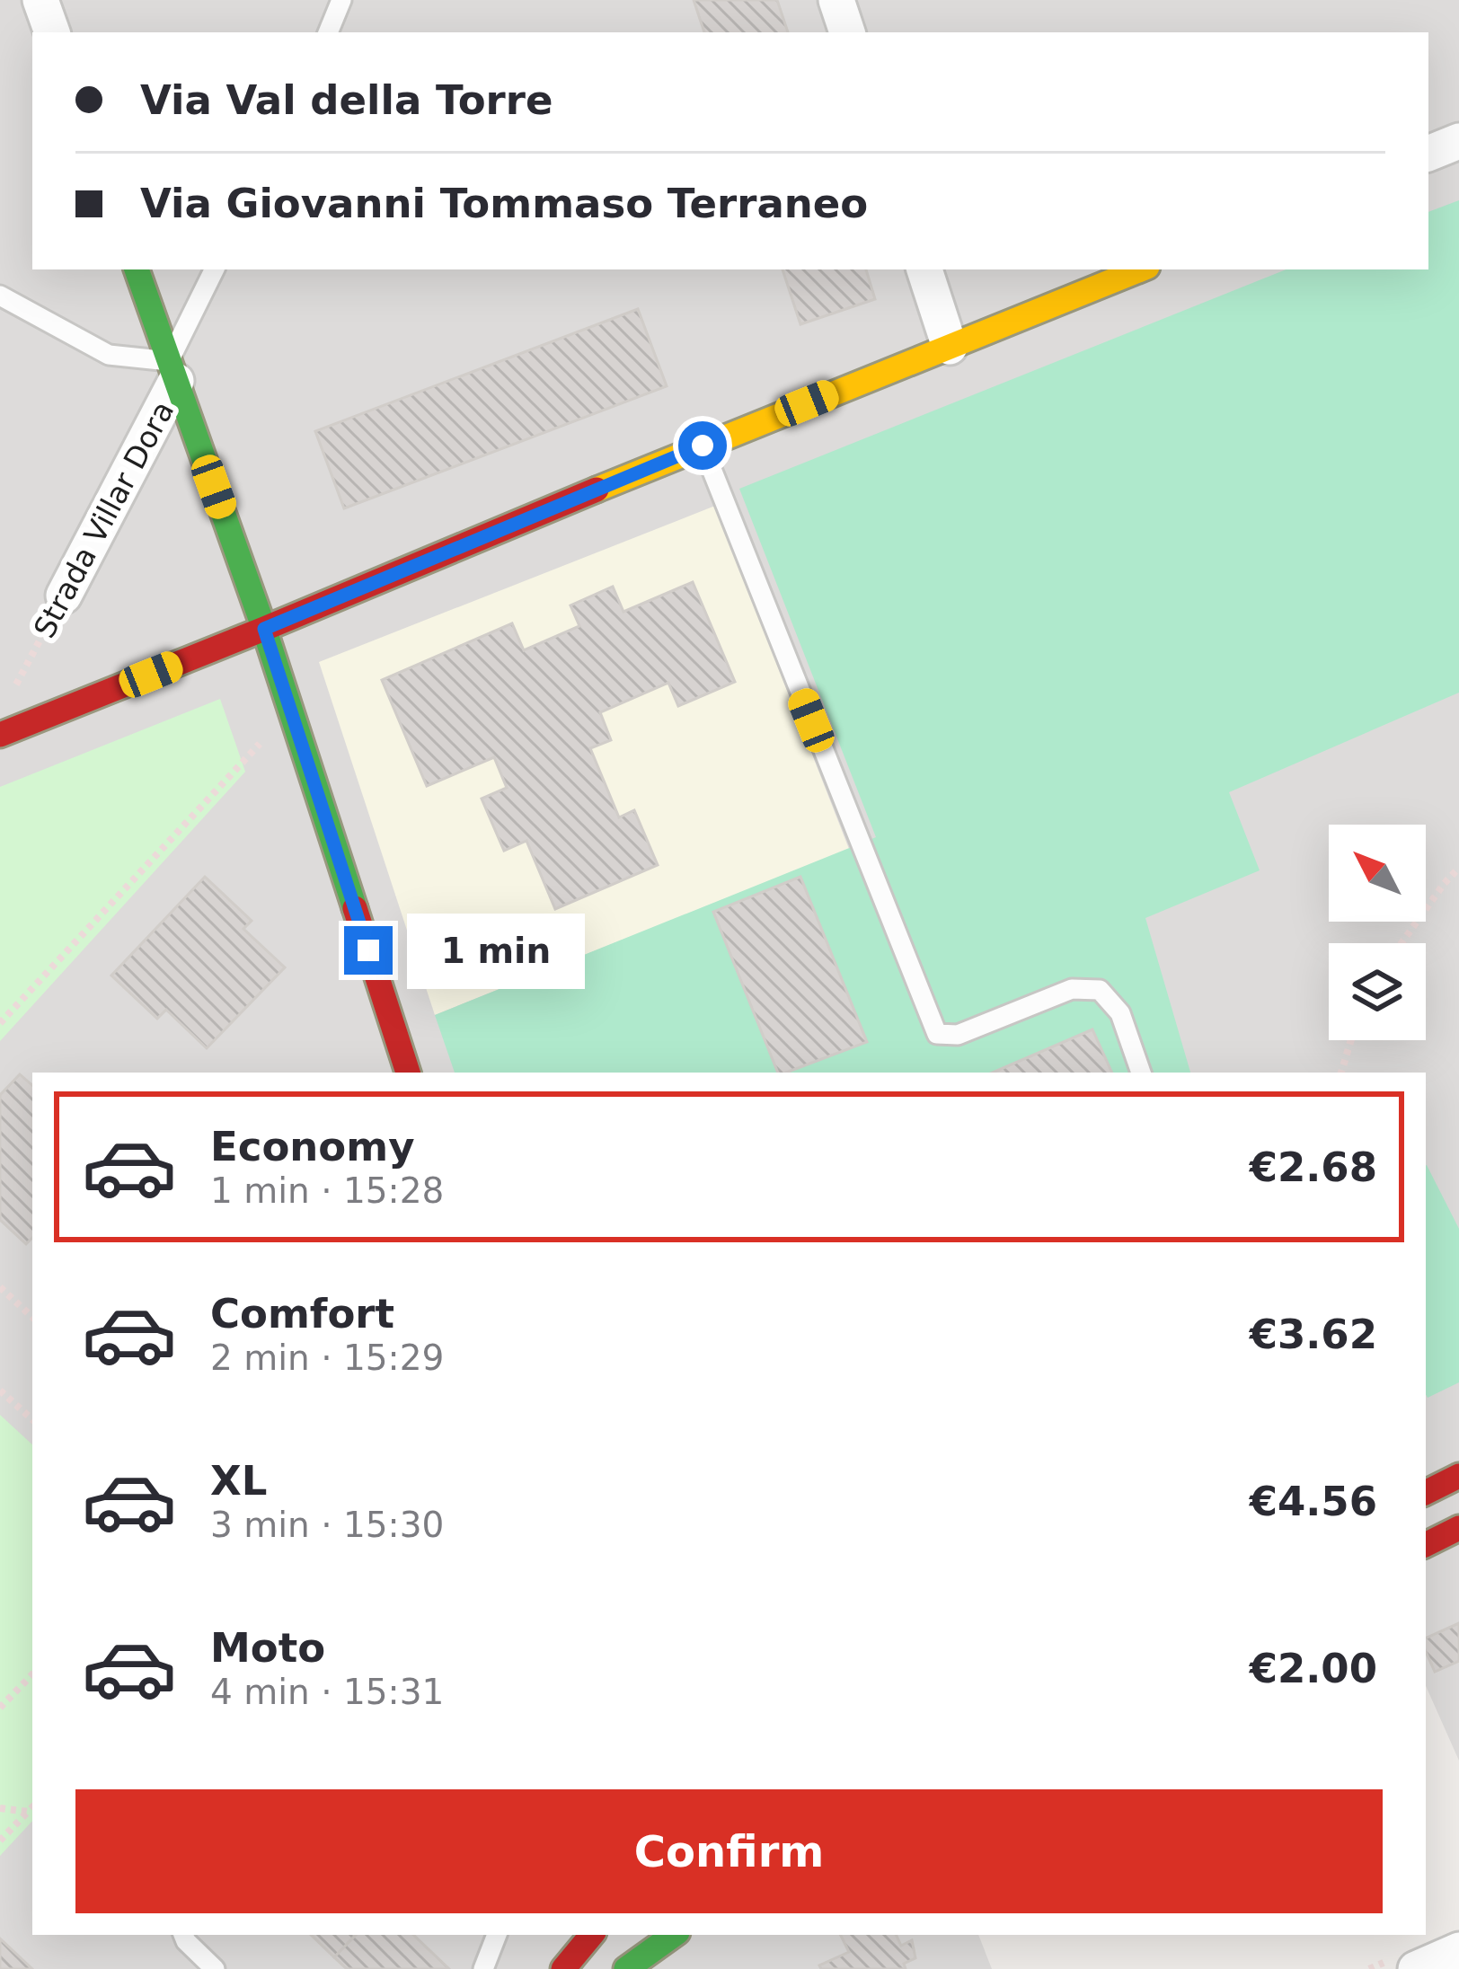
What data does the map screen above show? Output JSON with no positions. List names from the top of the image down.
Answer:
{
  "streets": {
    "street": ["Strada Villar Dora"]
  },
  "north": "top left",
  "page": {
    "banner": ["Via Val della Torre", "Via Giovanni Tommaso Terraneo"],
    "bubble": "1 min",
    "list": [
      {
        "name": "Economy",
        "note": "1 min · 15:28",
        "value": "€2.68"
      },
      {
        "name": "Comfort",
        "note": "2 min · 15:29",
        "value": "€3.62"
      },
      {
        "name": "XL",
        "note": "3 min · 15:30",
        "value": "€4.56"
      },
      {
        "name": "Moto",
        "note": "4 min · 15:31",
        "value": "€2.00"
      }
    ],
    "buttons": "Confirm"
  }
}
